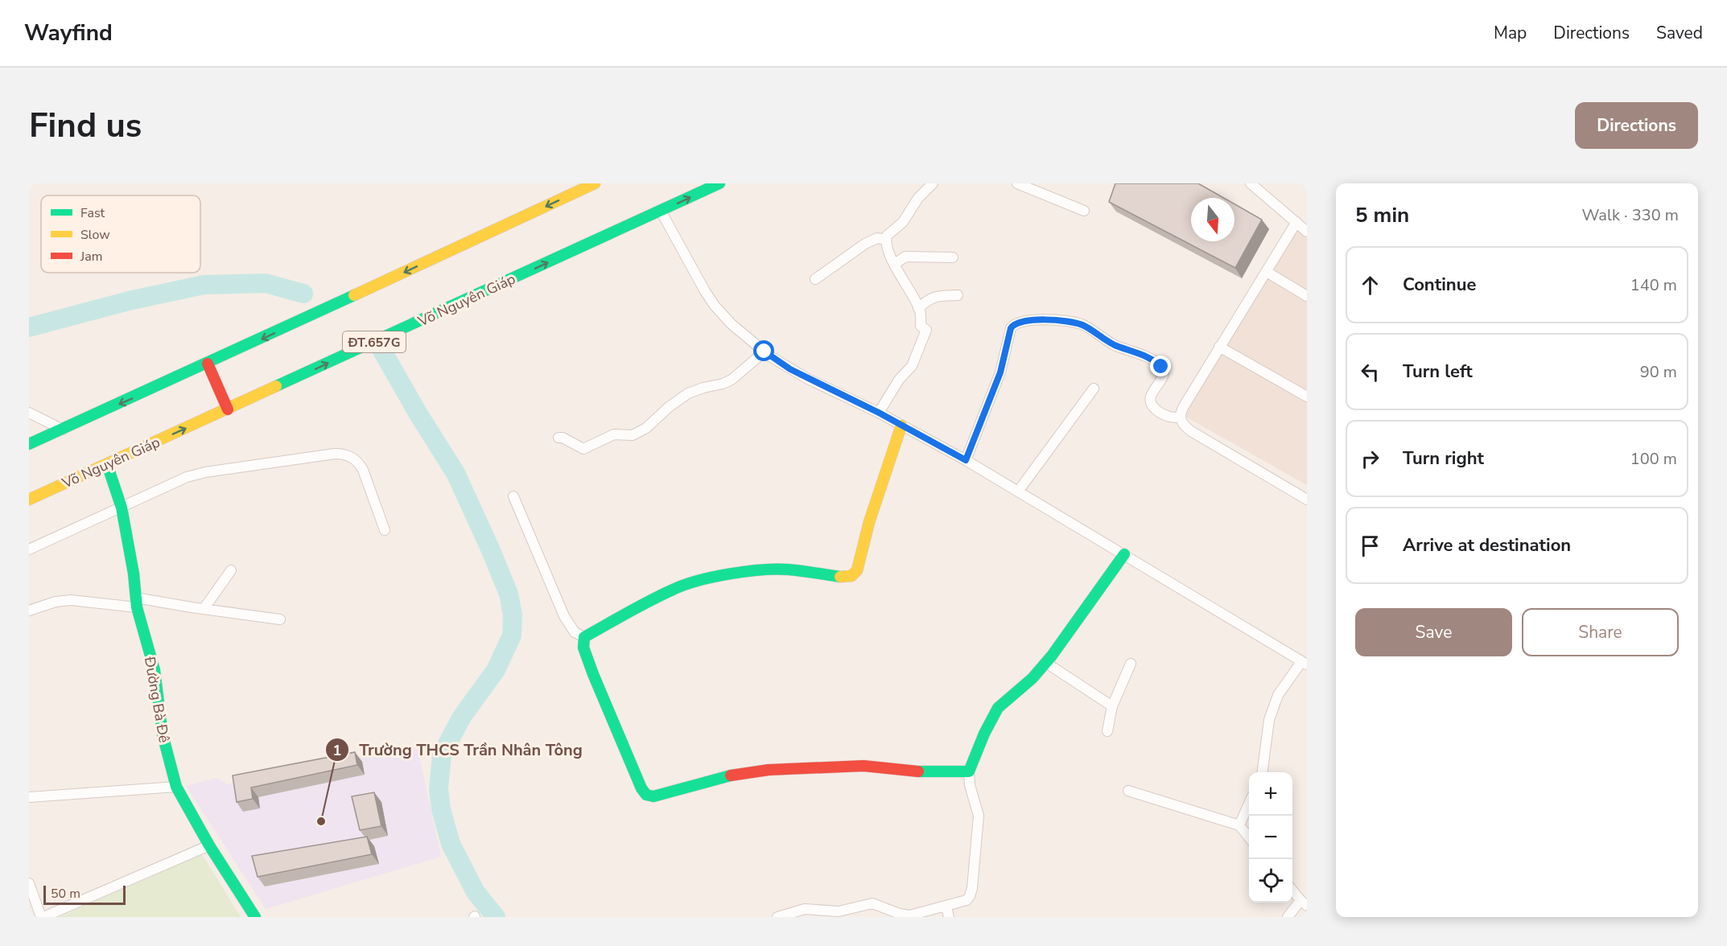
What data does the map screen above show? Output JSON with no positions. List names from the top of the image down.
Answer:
{
  "streets": {
    "street": ["Võ Nguyên Giáp", "ĐT.657G", "Đường Bà Đê"]
  },
  "crossings": [
    ["Võ Nguyên Giáp", "Đường Bà Đê"]
  ],
  "places": ["Trường THCS Trần Nhân Tông"],
  "legend": ["Fast", "Slow", "Jam"],
  "scale_bar": "50 m",
  "north": "bottom",
  "page": {
    "header": "Wayfind",
    "nav": ["Map", "Directions", "Saved"],
    "buttons": [
      "Directions",
      ["Save", "Share"]
    ],
    "title": "Find us",
    "heading": ["5 min", "Walk · 330 m"],
    "list": [
      ["Continue", "140 m"],
      ["Turn left", "90 m"],
      ["Turn right", "100 m"],
      "Arrive at destination"
    ],
    "map_buttons": ["+", "−"],
    "scale": "50 m"
  }
}
